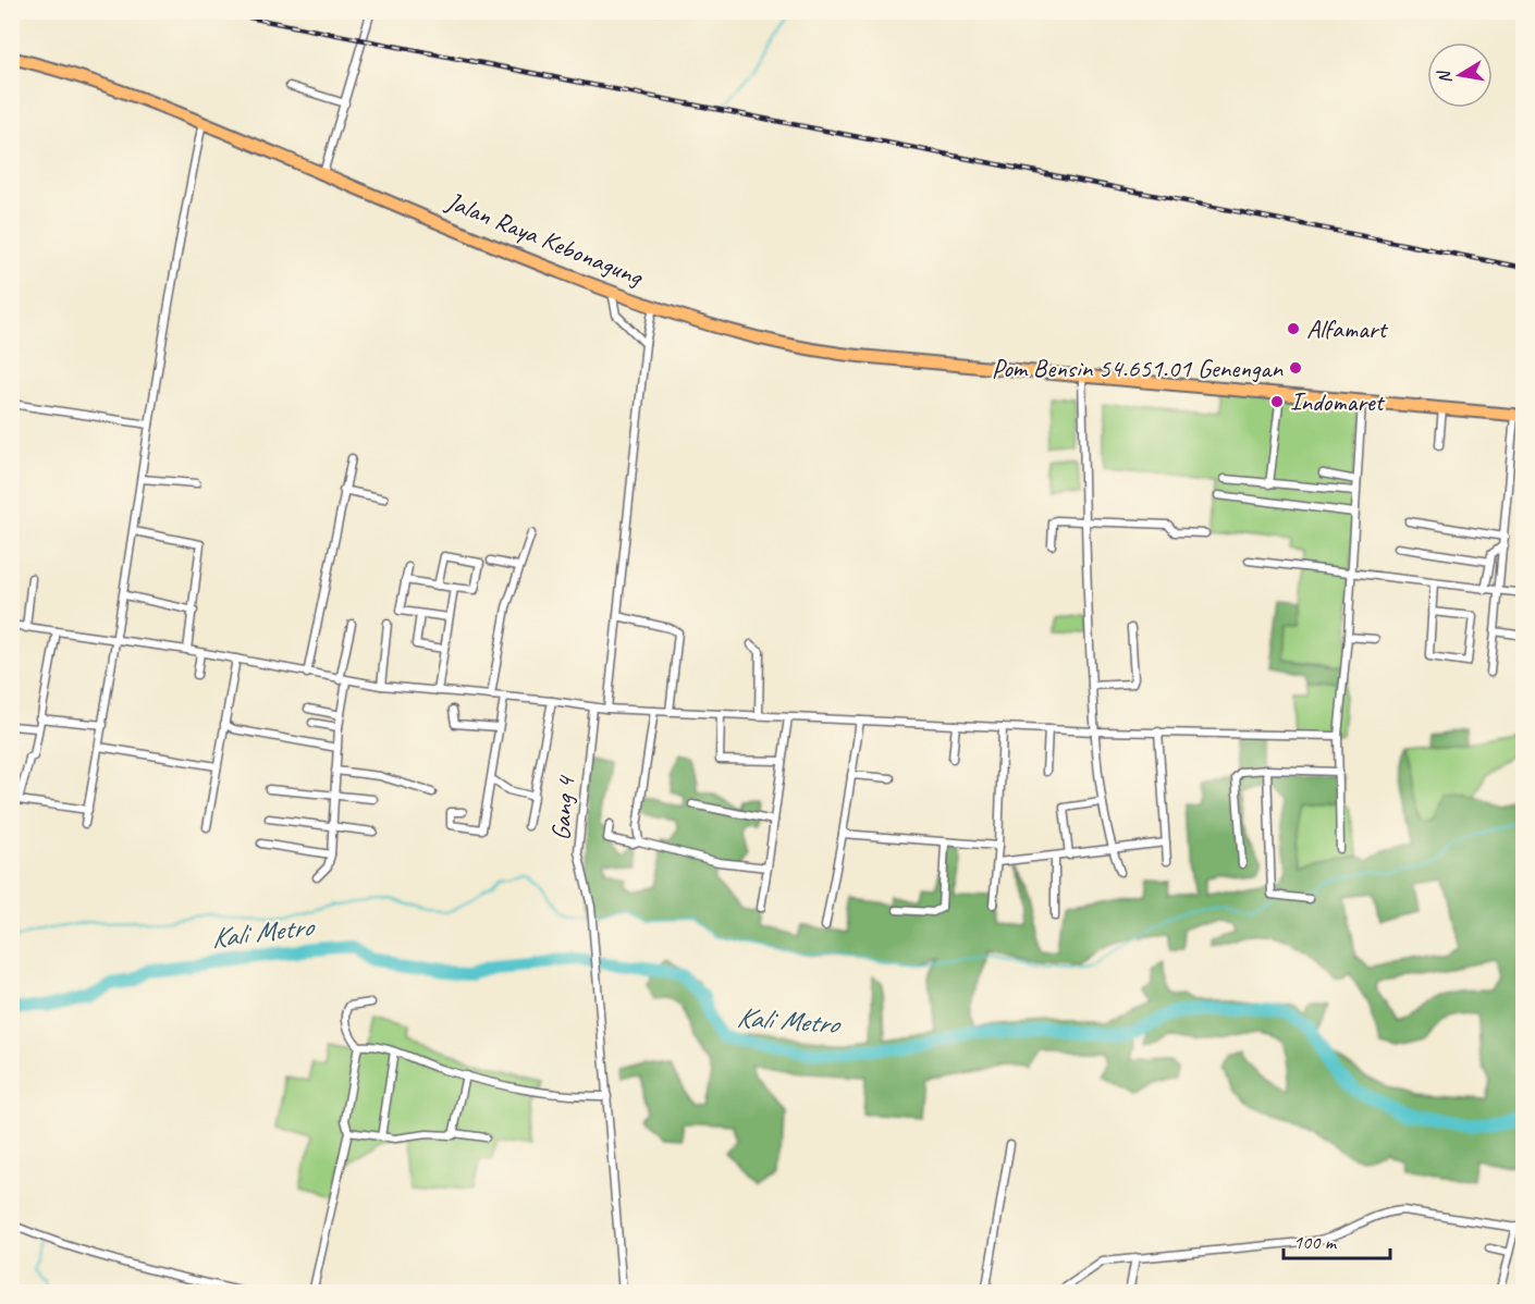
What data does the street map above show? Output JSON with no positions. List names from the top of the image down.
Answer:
{
  "streets": {
    "highway": ["Jalan Raya Kebonagung"],
    "street": ["Gang 4"]
  },
  "water": ["Kali Metro"],
  "places": ["Alfamart", "Pom Bensin 54.651.01 Genengan", "Indomaret"],
  "scale_bar": "100 m",
  "north": "left"
}
